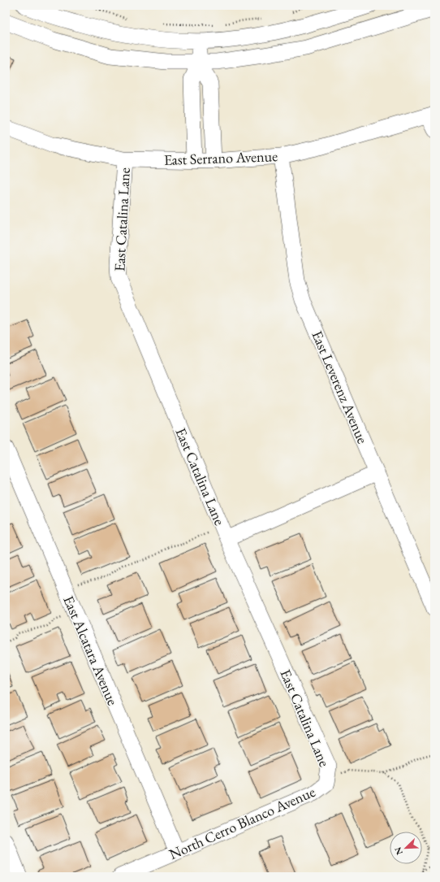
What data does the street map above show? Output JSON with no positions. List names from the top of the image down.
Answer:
{
  "streets": {
    "street": [
      "East Serrano Avenue",
      "East Catalina Lane",
      "East Leverenz Avenue",
      "East Alcatara Avenue",
      "North Cerro Blanco Avenue"
    ]
  },
  "crossings": [
    ["East Serrano Avenue", "East Catalina Lane"],
    ["East Serrano Avenue", "East Leverenz Avenue"],
    ["East Catalina Lane", "North Cerro Blanco Avenue"],
    ["East Alcatara Avenue", "North Cerro Blanco Avenue"]
  ],
  "north": "bottom left"
}
